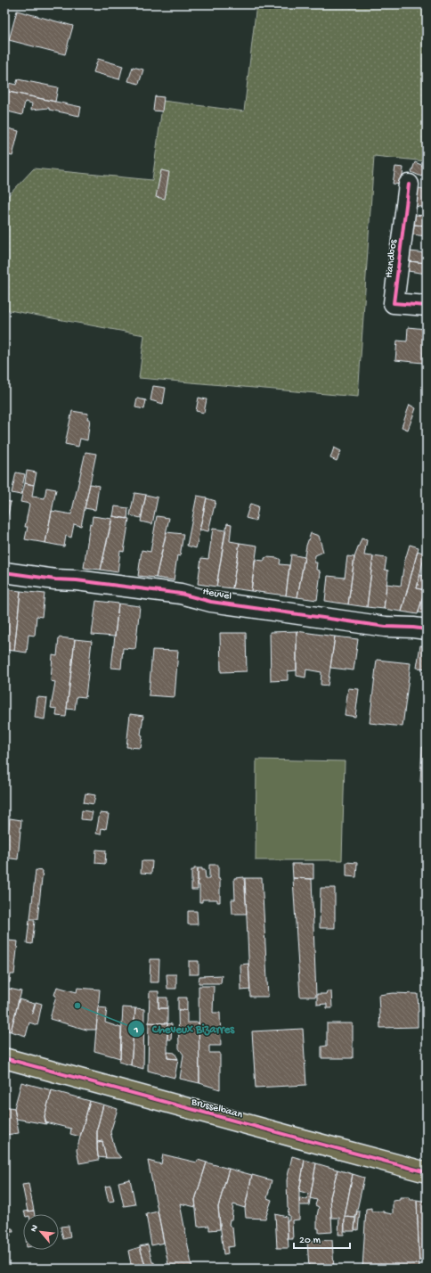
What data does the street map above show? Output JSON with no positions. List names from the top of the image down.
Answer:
{
  "streets": {
    "main road": ["Brusselbaan"],
    "street": ["Handbos", "Heuvel"]
  },
  "places": ["Cheveux Bizarres"],
  "scale_bar": "20 m",
  "north": "top left"
}
